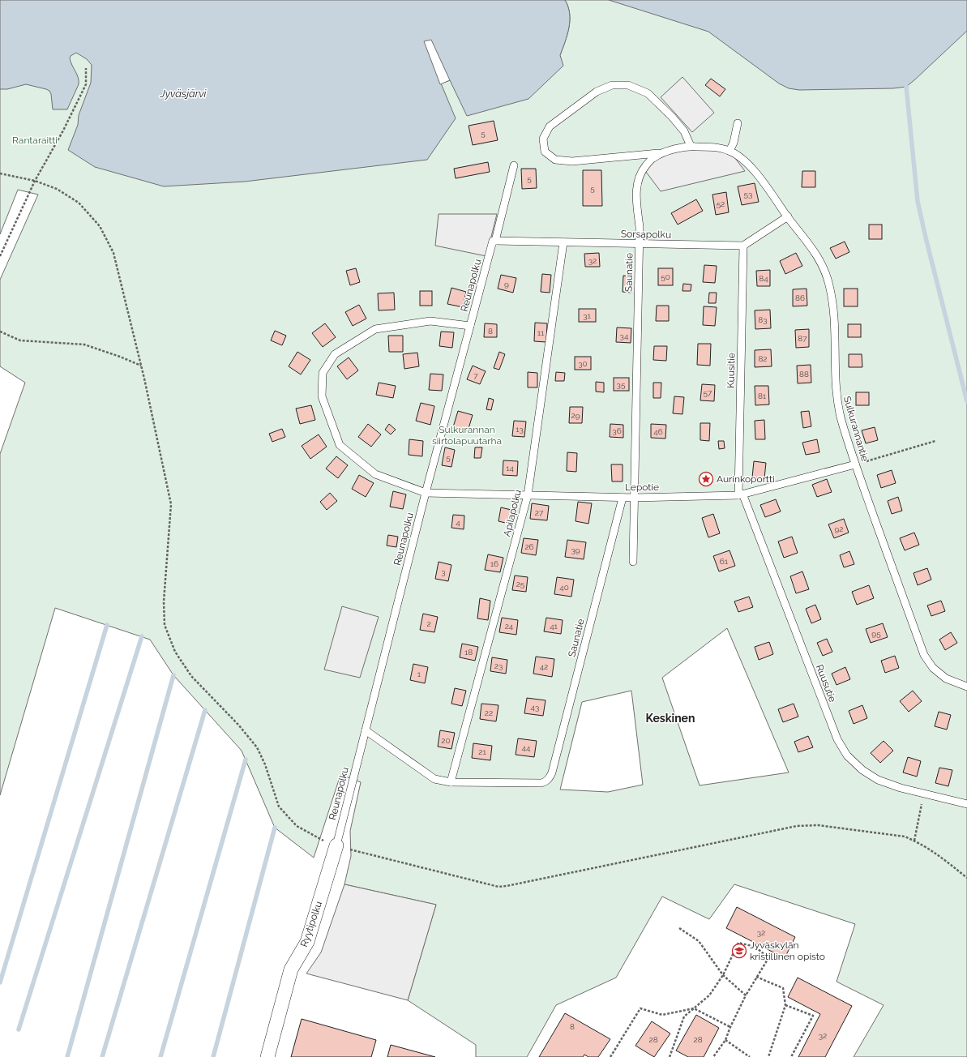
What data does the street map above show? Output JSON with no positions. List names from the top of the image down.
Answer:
{
  "streets": {
    "street": ["Ryytipolku"],
    "lane": [
      "Sorsapolku",
      "Saunatie",
      "Reunapolku",
      "Kuusitie",
      "Sulkurannantie",
      "Lepotie",
      "Apilapolku",
      "Ruusutie"
    ]
  },
  "crossings": [
    ["Sorsapolku", "Saunatie"],
    ["Sorsapolku", "Reunapolku"],
    ["Sorsapolku", "Kuusitie"],
    ["Sorsapolku", "Apilapolku"],
    ["Saunatie", "Sulkurannantie"],
    ["Saunatie", "Lepotie"],
    ["Saunatie", "Apilapolku"],
    ["Reunapolku", "Lepotie"],
    ["Reunapolku", "Ryytipolku"],
    ["Kuusitie", "Lepotie"],
    ["Kuusitie", "Ruusutie"],
    ["Sulkurannantie", "Lepotie"],
    ["Lepotie", "Apilapolku"],
    ["Lepotie", "Ruusutie"]
  ],
  "districts": ["Keskinen"],
  "water": ["Jyväsjärvi"],
  "parks": ["Rantaraitti", "Sulkurannan siirtolapuutarha"],
  "places": {
    "place": ["Aurinkoportti"],
    "school or university": ["Jyväskylän kristillinen opisto"]
  },
  "house_numbers": [
    "5",
    "5",
    "5",
    "53",
    "52",
    "32",
    "50",
    "84",
    "9",
    "86",
    "31",
    "83",
    "8",
    "11",
    "34",
    "87",
    "82",
    "30",
    "88",
    "7",
    "35",
    "57",
    "81",
    "29",
    "13",
    "36",
    "46",
    "5",
    "14",
    "27",
    "4",
    "92",
    "26",
    "39",
    "61",
    "16",
    "3",
    "25",
    "40",
    "2",
    "24",
    "41",
    "95",
    "18",
    "23",
    "42",
    "1",
    "43",
    "22",
    "20",
    "44",
    "21",
    "32",
    "8",
    "32",
    "28",
    "28"
  ]
}
